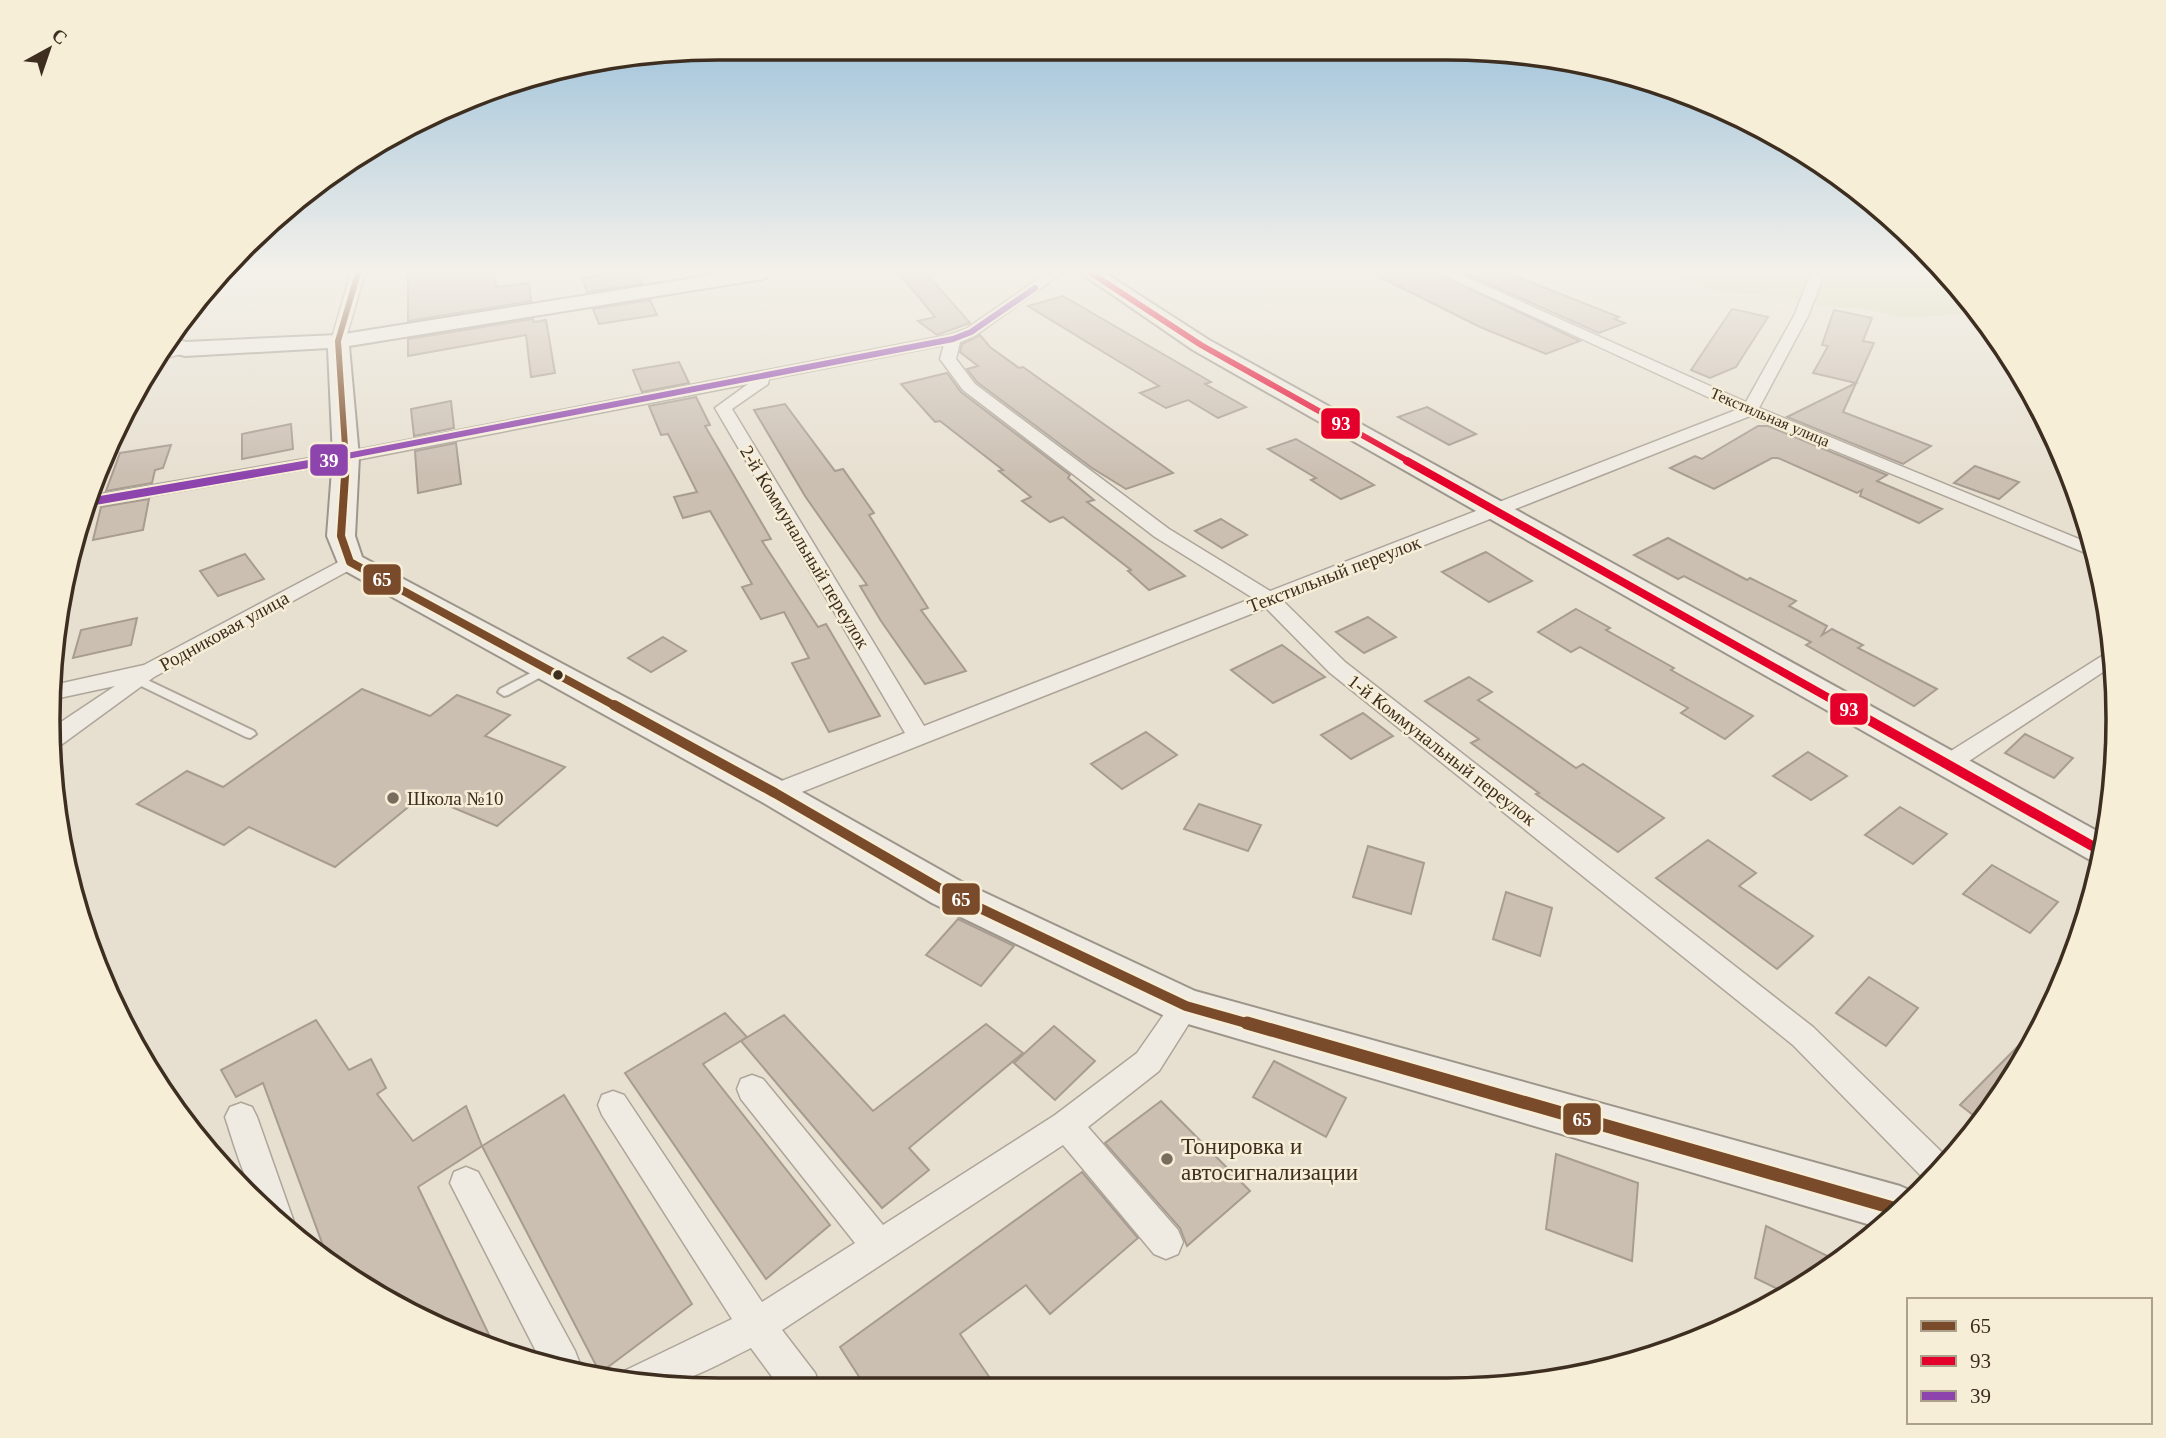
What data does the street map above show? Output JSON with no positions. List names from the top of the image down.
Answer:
{
  "streets": {
    "street": [
      "Текстильная улица",
      "2-й Коммунальный переулок",
      "Текстильный переулок",
      "Родниковая улица",
      "1-й Коммунальный переулок"
    ]
  },
  "crossings": [
    ["Текстильная улица", "Текстильный переулок"],
    ["2-й Коммунальный переулок", "Текстильный переулок"],
    ["Текстильный переулок", "1-й Коммунальный переулок"]
  ],
  "places": ["Школа №10", "Тонировка и автосигнализации"],
  "lines": ["transit line 65", "transit line 93", "transit line 39"],
  "legend": ["65", "93", "39"],
  "north": "top right"
}
